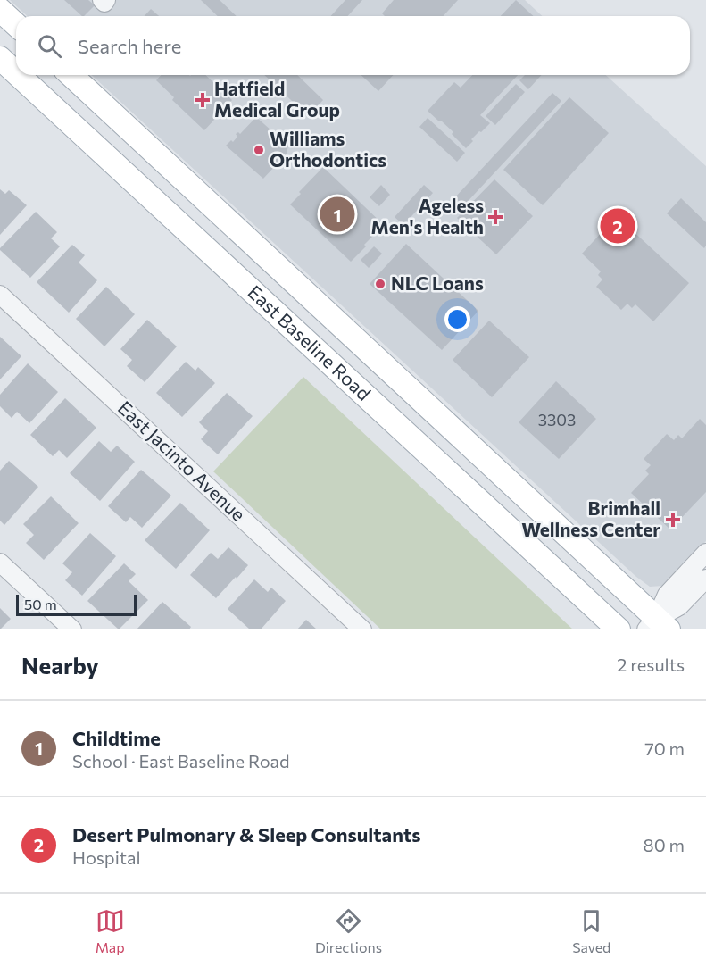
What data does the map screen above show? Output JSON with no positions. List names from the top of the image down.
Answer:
{
  "streets": {
    "main road": ["East Baseline Road"],
    "street": ["East Jacinto Avenue"]
  },
  "places": {
    "health": ["Hatfield Medical Group", "Ageless Men's Health", "Brimhall Wellness Center"],
    "other": ["Williams Orthodontics", "NLC Loans"]
  },
  "house_numbers": ["3303"],
  "scale_bar": "50 m",
  "page": {
    "search": "Search here",
    "pins": ["1", "2"],
    "scale": "50 m",
    "heading": ["Nearby", "2 results"],
    "list": [
      {
        "mark": "1",
        "name": "Childtime",
        "note": "School · East Baseline Road",
        "value": "70 m"
      },
      {
        "mark": "2",
        "name": "Desert Pulmonary & Sleep Consultants",
        "note": "Hospital",
        "value": "80 m"
      }
    ],
    "nav": ["Map", "Directions", "Saved"]
  }
}
